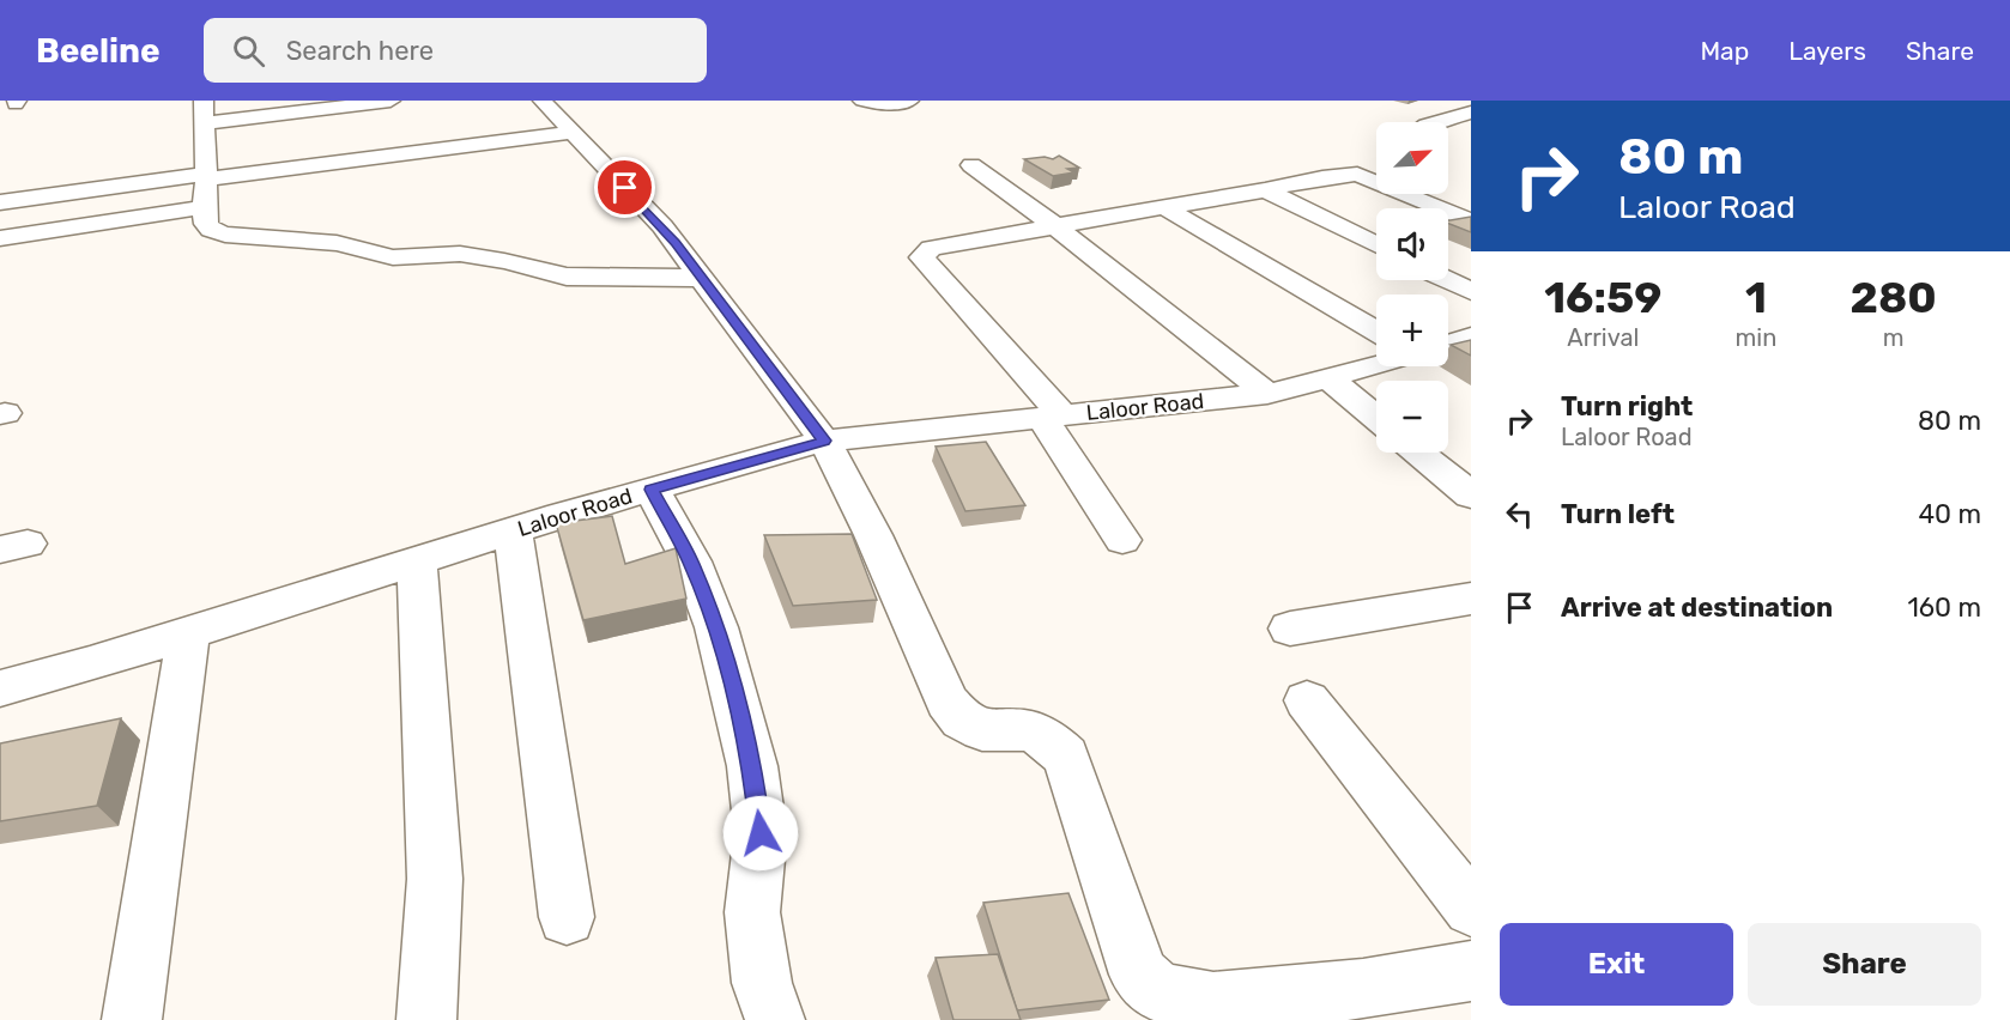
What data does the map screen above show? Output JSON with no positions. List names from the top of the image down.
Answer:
{
  "streets": {
    "street": ["Laloor Road"]
  },
  "north": "top right",
  "page": {
    "header": "Beeline",
    "search": "Search here",
    "nav": ["Map", "Layers", "Share"],
    "turn": ["80 m", "Laloor Road"],
    "map_buttons": ["+", "−"],
    "eta": [
      "16:59",
      "Arrival",
      "1",
      "min",
      "280",
      "m"
    ],
    "list": [
      {
        "name": "Turn right",
        "note": "Laloor Road",
        "value": "80 m"
      },
      {
        "name": "Turn left",
        "value": "40 m"
      },
      {
        "name": "Arrive at destination",
        "value": "160 m"
      }
    ],
    "buttons": ["Exit", "Share"]
  }
}
